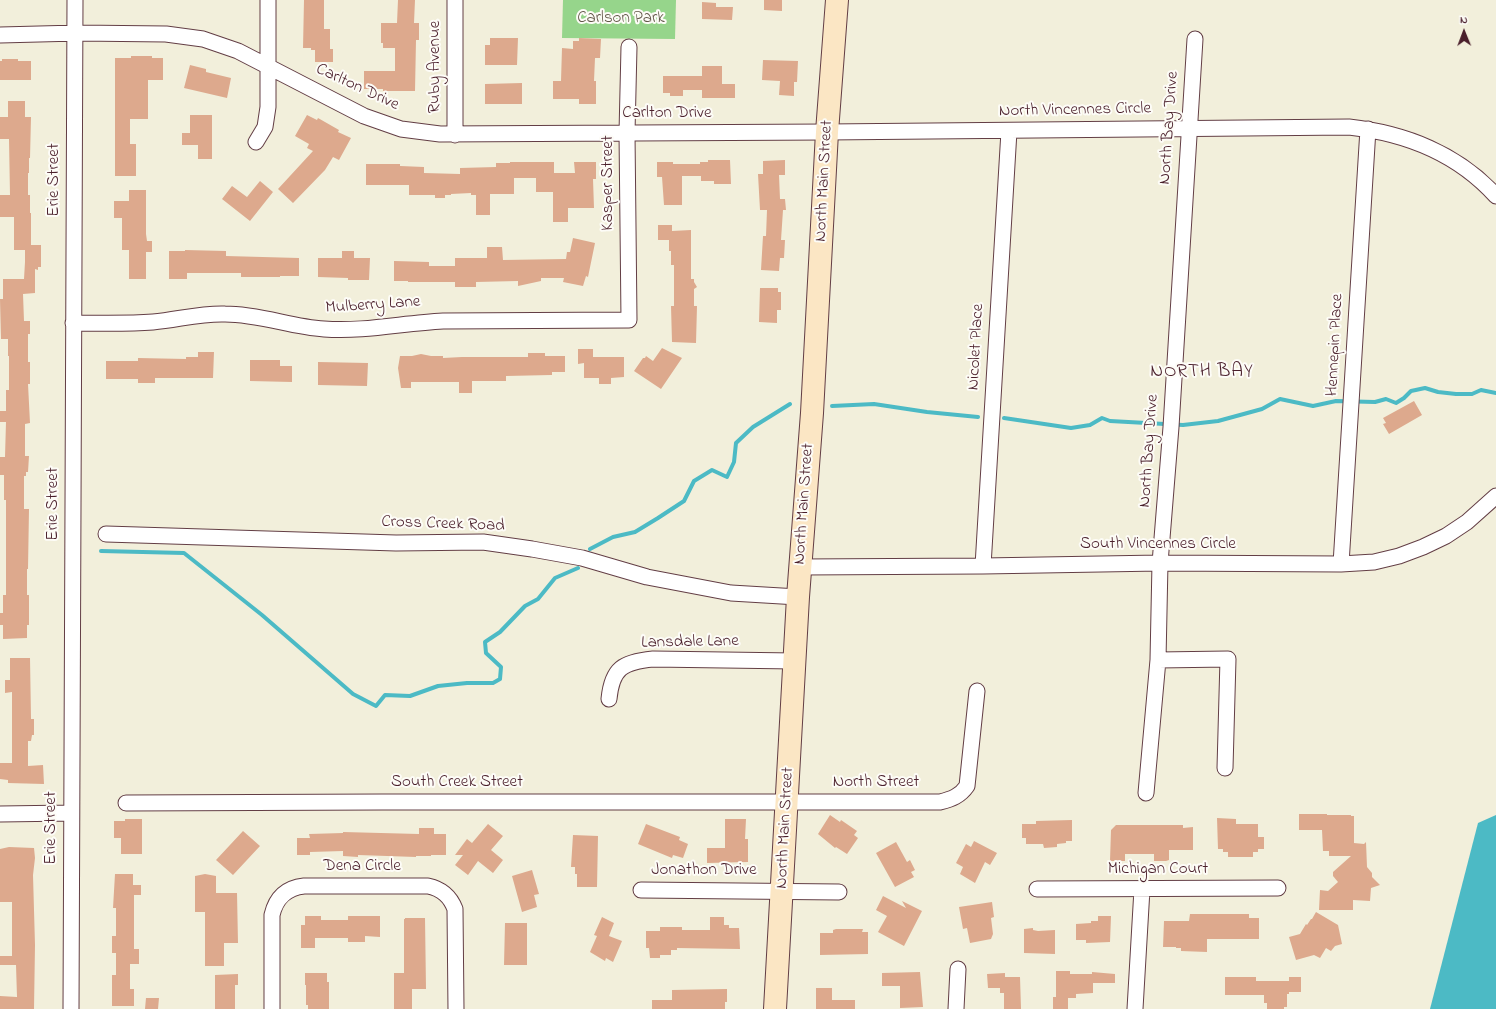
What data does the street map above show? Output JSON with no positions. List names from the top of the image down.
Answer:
{
  "streets": {
    "main road": ["North Main Street"],
    "street": [
      "Ruby Avenue",
      "Carlton Drive",
      "North Vincennes Circle",
      "North Bay Drive",
      "Erie Street",
      "Kasper Street",
      "Mulberry Lane",
      "Hennepin Place",
      "Nicolet Place",
      "Cross Creek Road",
      "South Vincennes Circle",
      "Lansdale Lane",
      "South Creek Street",
      "North Street",
      "Dena Circle",
      "Michigan Court",
      "Jonathon Drive"
    ]
  },
  "crossings": [
    ["Ruby Avenue", "Carlton Drive"],
    ["Carlton Drive", "North Vincennes Circle"],
    ["Carlton Drive", "Erie Street"],
    ["Carlton Drive", "North Main Street"],
    ["Carlton Drive", "Kasper Street"],
    ["North Vincennes Circle", "North Bay Drive"],
    ["North Vincennes Circle", "North Main Street"],
    ["North Vincennes Circle", "Hennepin Place"],
    ["North Vincennes Circle", "Nicolet Place"],
    ["North Bay Drive", "South Vincennes Circle"],
    ["Erie Street", "Mulberry Lane"],
    ["North Main Street", "Cross Creek Road"],
    ["North Main Street", "South Vincennes Circle"],
    ["North Main Street", "Lansdale Lane"],
    ["North Main Street", "South Creek Street"],
    ["North Main Street", "North Street"],
    ["North Main Street", "Jonathon Drive"],
    ["Kasper Street", "Mulberry Lane"],
    ["Hennepin Place", "South Vincennes Circle"],
    ["Nicolet Place", "South Vincennes Circle"],
    ["South Creek Street", "North Street"]
  ],
  "districts": ["NORTH BAY"],
  "parks": ["Carlson Park"],
  "north": "top"
}
